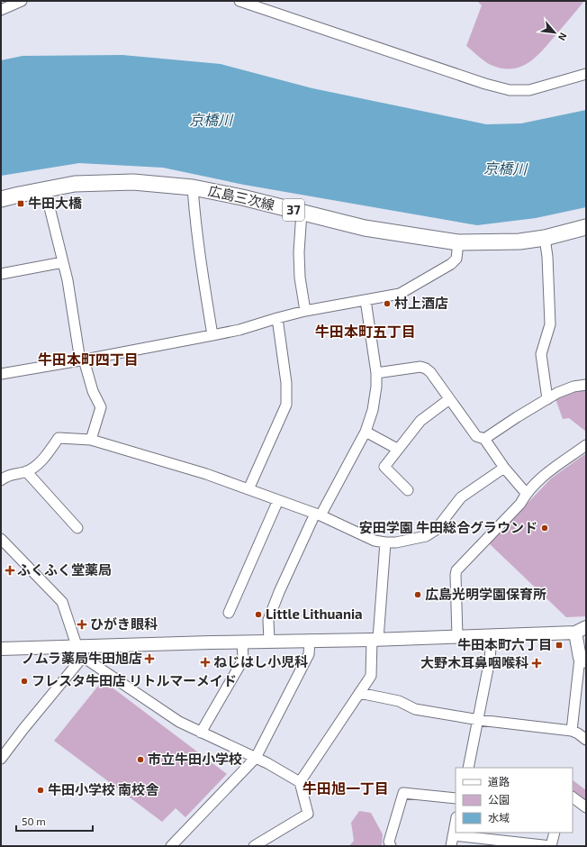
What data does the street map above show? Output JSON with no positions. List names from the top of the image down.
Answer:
{
  "streets": {
    "main road": ["広島三次線", "37"]
  },
  "districts": ["牛田本町五丁目", "牛田本町四丁目", "牛田旭一丁目"],
  "water": ["京橋川"],
  "places": {
    "transit": ["牛田大橋", "牛田本町六丁目"],
    "other": [
      "村上酒店",
      "安田学園 牛田総合グラウンド",
      "広島光明学園保育所",
      "Little Lithuania",
      "フレスタ牛田店 リトルマーメイド",
      "市立牛田小学校",
      "牛田小学校 南校舎"
    ],
    "health": [
      "ふくふく堂薬局",
      "ひがき眼科",
      "ノムラ薬局牛田旭店",
      "ねじはし小児科",
      "大野木耳鼻咽喉科"
    ]
  },
  "legend": ["道路", "公園", "水域"],
  "scale_bar": "50 m",
  "north": "bottom right"
}
